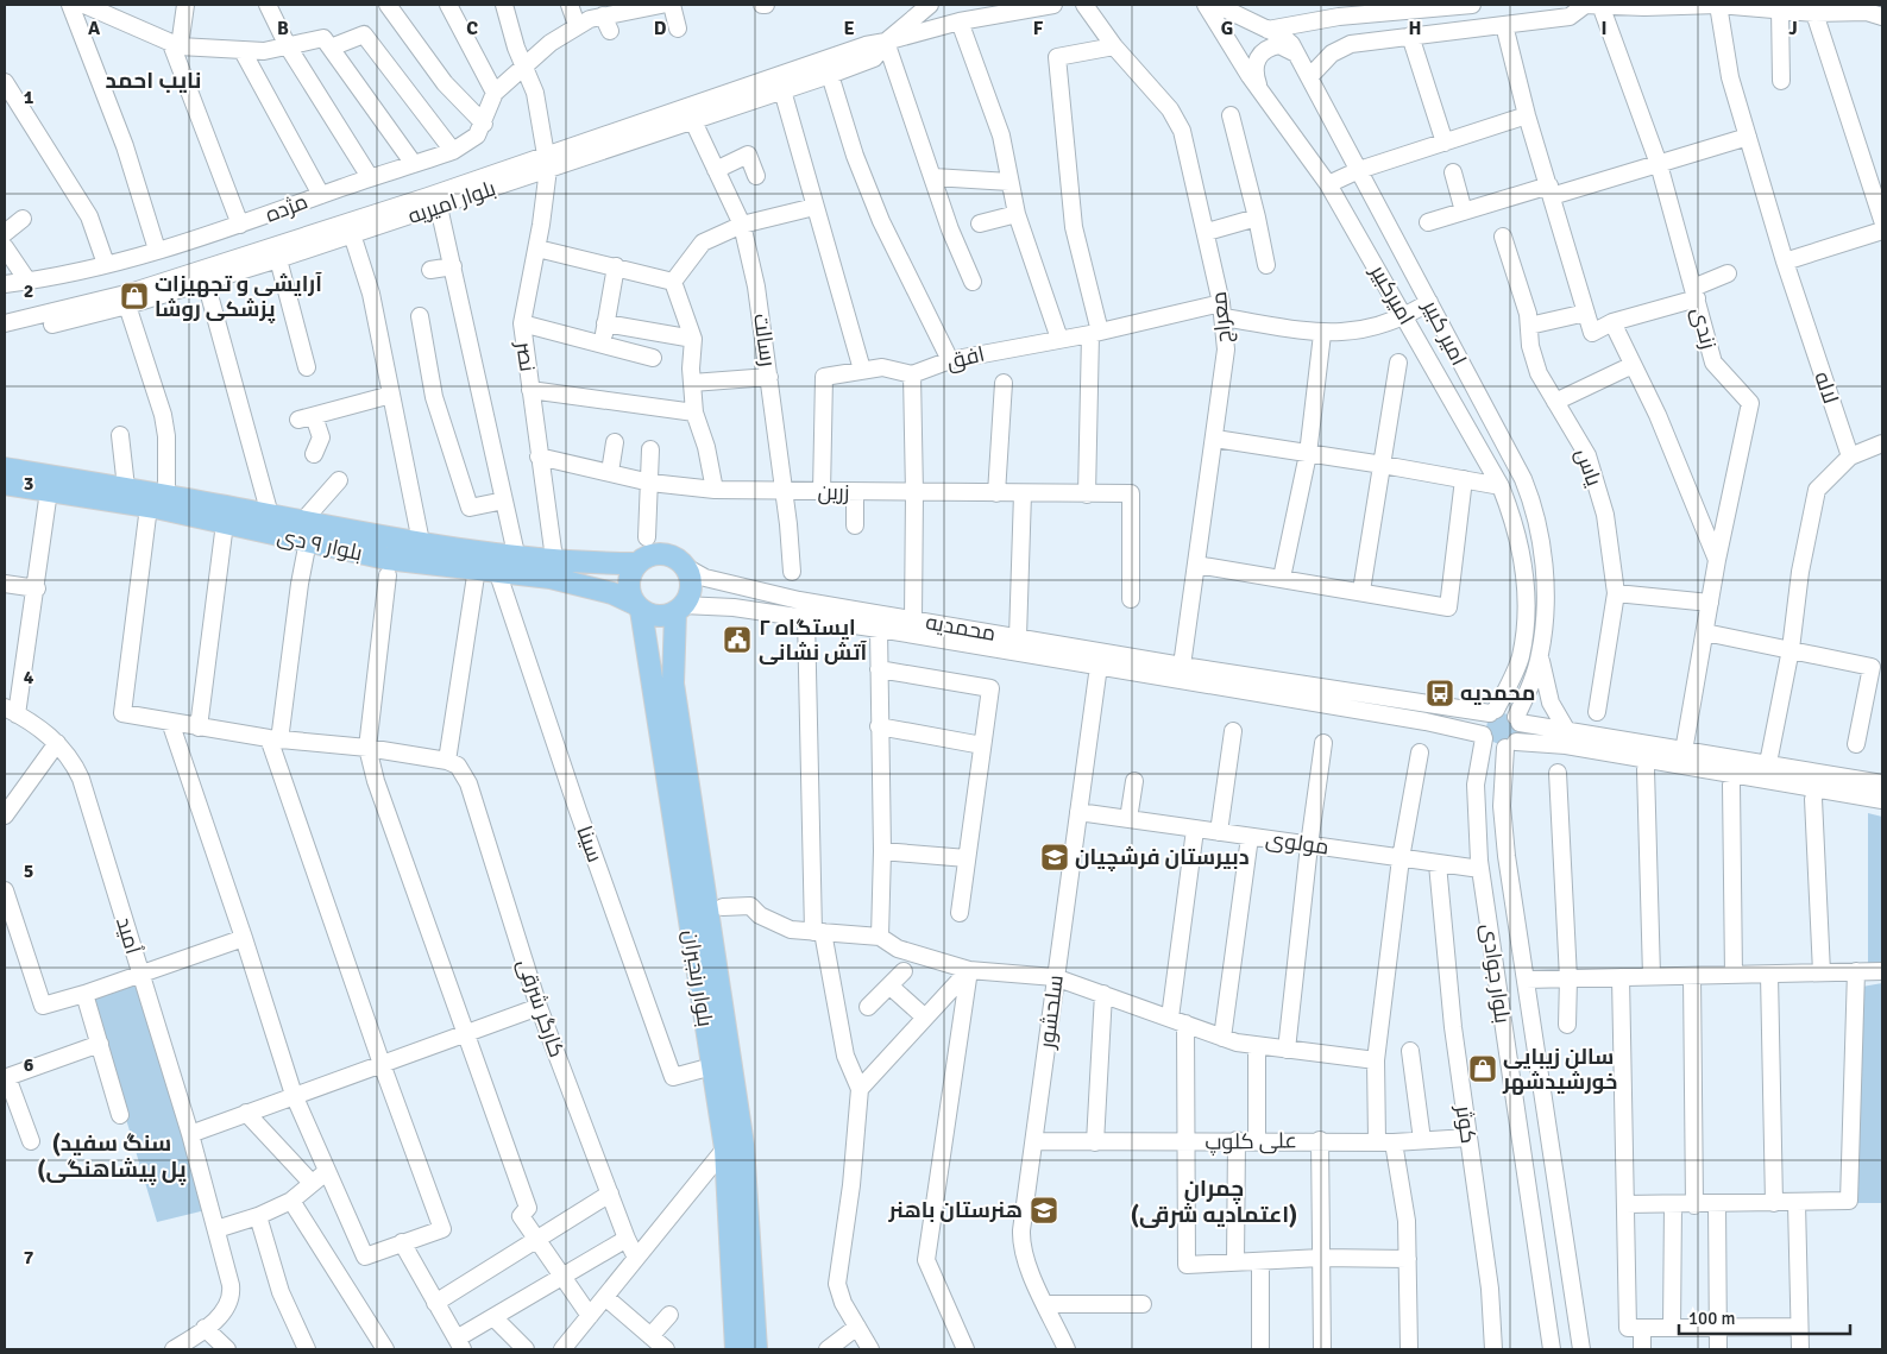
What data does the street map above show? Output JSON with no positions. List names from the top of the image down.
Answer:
{
  "streets": {
    "main road": ["بلوار ۹ دی", "بلوار رنجبران"],
    "street": [
      "بلوار امیریه",
      "مژده",
      "امیرکبیر",
      "معراج",
      "زندی",
      "امیر کبیر",
      "رسالت",
      "نصر",
      "افق",
      "لاله",
      "یاس",
      "زرین",
      "محمدیه",
      "مولوی",
      "سینا",
      "اُمید",
      "بلوار جوادی",
      "کارگر شرقی",
      "سلحشور",
      "کوثر",
      "علی کلوپ"
    ]
  },
  "crossings": [
    ["بلوار امیریه", "رسالت"],
    ["بلوار امیریه", "نصر"],
    ["مژده", "نصر"],
    ["امیرکبیر", "امیر کبیر"],
    ["امیرکبیر", "محمدیه"],
    ["امیرکبیر", "بلوار جوادی"],
    ["معراج", "افق"],
    ["معراج", "محمدیه"],
    ["امیر کبیر", "محمدیه"],
    ["امیر کبیر", "بلوار جوادی"],
    ["رسالت", "زرین"],
    ["نصر", "زرین"],
    ["نصر", "بلوار ۹ دی"],
    ["بلوار ۹ دی", "محمدیه"],
    ["بلوار ۹ دی", "سینا"],
    ["بلوار ۹ دی", "بلوار رنجبران"],
    ["محمدیه", "بلوار جوادی"],
    ["محمدیه", "بلوار رنجبران"],
    ["محمدیه", "سلحشور"],
    ["مولوی", "بلوار جوادی"],
    ["مولوی", "سلحشور"],
    ["مولوی", "کوثر"],
    ["سینا", "بلوار رنجبران"],
    ["سلحشور", "علی کلوپ"],
    ["کوثر", "علی کلوپ"]
  ],
  "districts": ["نایب احمد", "(سنگ سفید (پل پیشاهنگی", "چمران (اعتمادیه شرقی)"],
  "places": {
    "shop": ["آرایشی و تجهیزات پزشکی روشا", "سالن زیبایی خورشیدشهر"],
    "public building": ["ایستگاه ۲ آتش نشانی"],
    "bus stop": ["محمدیه"],
    "school or university": ["دبیرستان فرشچیان", "هنرستان باهنر"]
  },
  "scale_bar": "100 m",
  "grid": {
    "columns": [
      "A",
      "B",
      "C",
      "D",
      "E",
      "F",
      "G",
      "H",
      "I",
      "J"
    ],
    "rows": [
      "1",
      "2",
      "3",
      "4",
      "5",
      "6",
      "7"
    ]
  }
}
